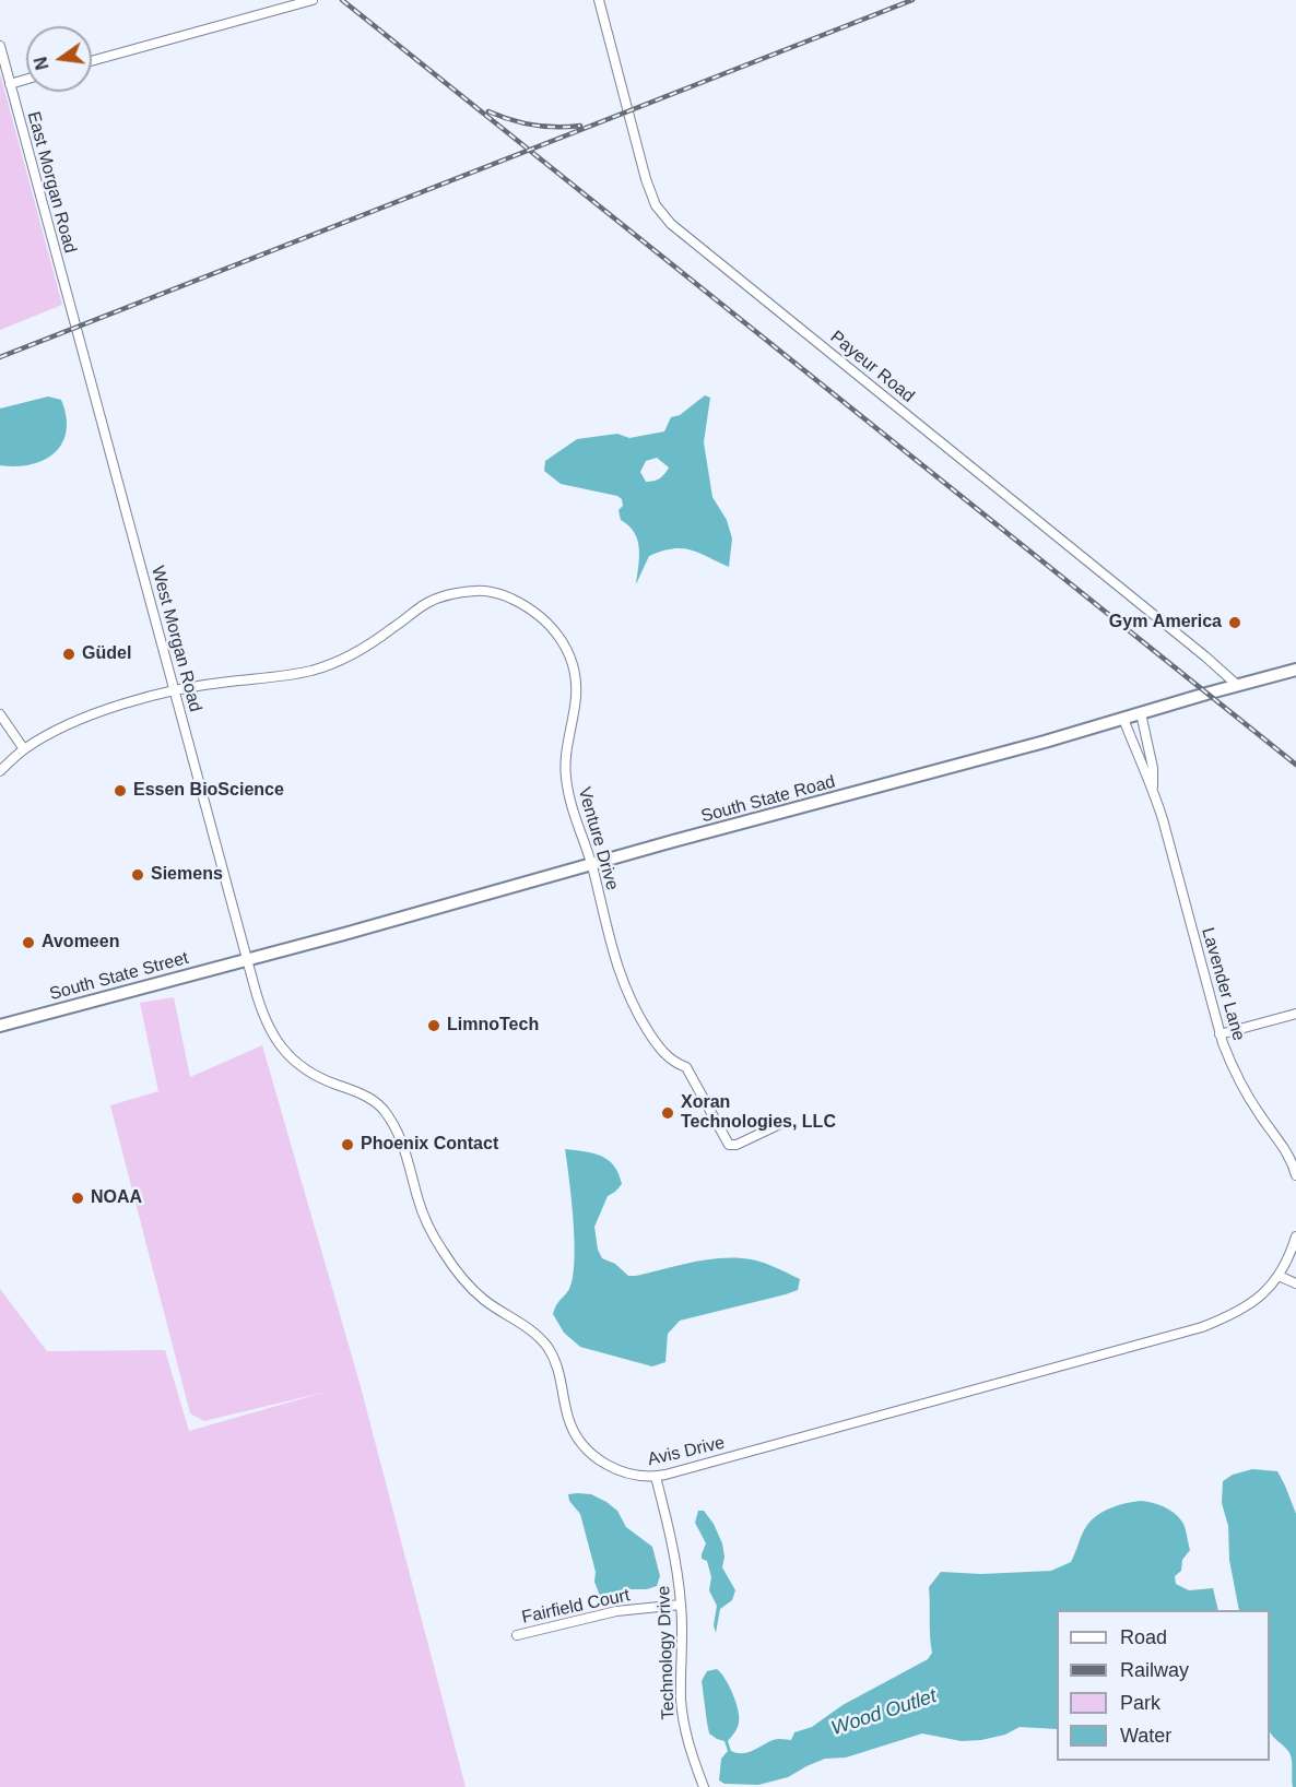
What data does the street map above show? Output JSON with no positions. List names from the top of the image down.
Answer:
{
  "streets": {
    "main road": ["South State Road", "South State Street"],
    "street": [
      "East Morgan Road",
      "Payeur Road",
      "West Morgan Road",
      "Venture Drive",
      "Lavender Lane",
      "Avis Drive",
      "Fairfield Court",
      "Technology Drive"
    ]
  },
  "crossings": [
    ["East Morgan Road", "West Morgan Road"],
    ["Payeur Road", "South State Road"],
    ["West Morgan Road", "South State Road"],
    ["West Morgan Road", "Venture Drive"],
    ["West Morgan Road", "South State Street"],
    ["West Morgan Road", "Avis Drive"],
    ["South State Road", "Venture Drive"],
    ["South State Road", "South State Street"],
    ["South State Road", "Lavender Lane"],
    ["South State Road", "Avis Drive"],
    ["South State Street", "Avis Drive"],
    ["Avis Drive", "Technology Drive"],
    ["Fairfield Court", "Technology Drive"]
  ],
  "water": ["Wood Outlet"],
  "places": [
    "Gym America",
    "Güdel",
    "Essen BioScience",
    "Siemens",
    "Avomeen",
    "LimnoTech",
    "Xoran Technologies, LLC",
    "Phoenix Contact",
    "NOAA"
  ],
  "legend": [
    "Road",
    "Railway",
    "Park",
    "Water"
  ],
  "north": "left"
}
